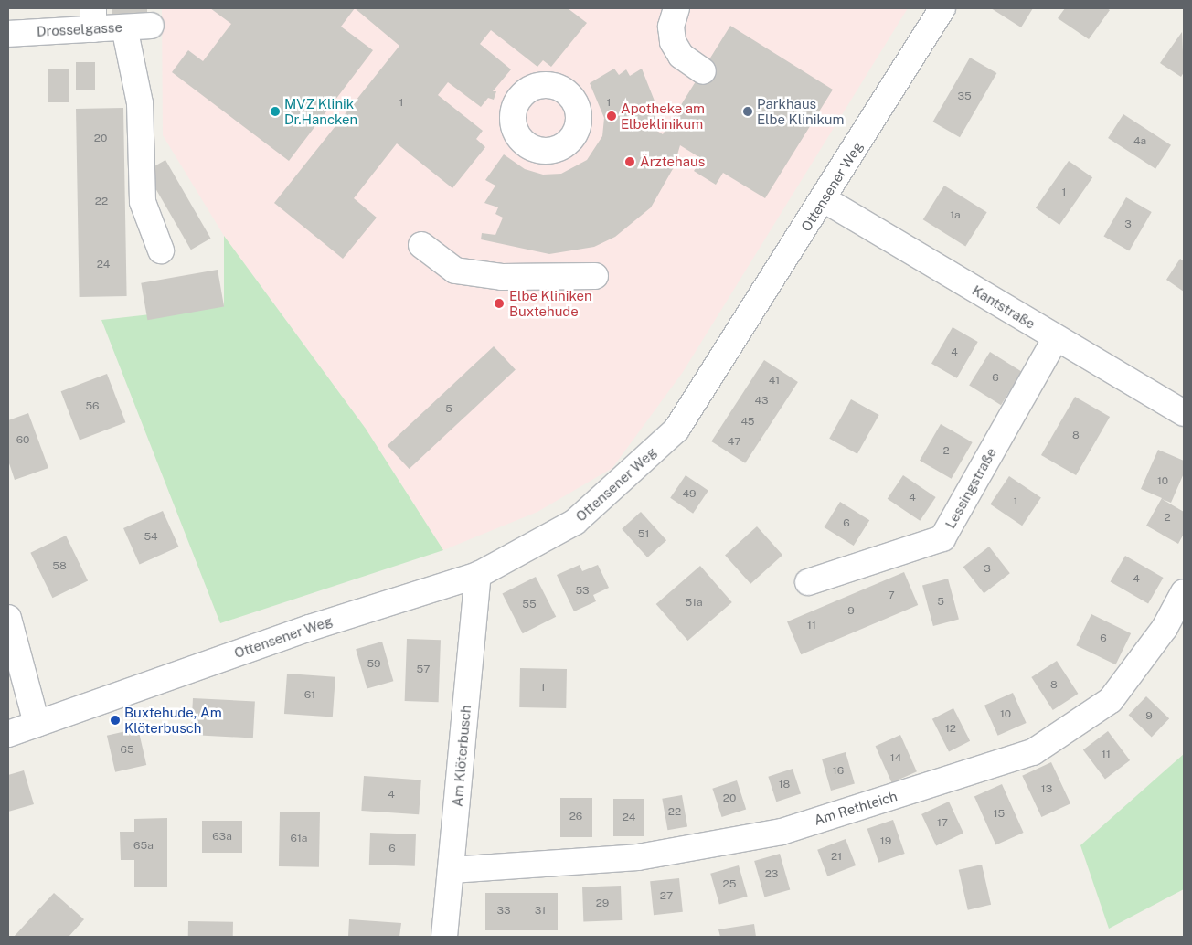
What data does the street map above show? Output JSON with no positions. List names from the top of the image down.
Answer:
{
  "streets": {
    "street": [
      "Drosselgasse",
      "Ottensener Weg",
      "Kantstraße",
      "Lessingstraße",
      "Am Klöterbusch",
      "Am Rethteich"
    ]
  },
  "crossings": [
    ["Ottensener Weg", "Kantstraße"],
    ["Ottensener Weg", "Am Klöterbusch"],
    ["Kantstraße", "Lessingstraße"],
    ["Am Klöterbusch", "Am Rethteich"]
  ],
  "places": [
    "MVZ Klinik Dr.Hancken",
    "Parkhaus Elbe Klinikum",
    "Apotheke am Elbeklinikum",
    "Ärztehaus",
    "Elbe Kliniken Buxtehude",
    "Buxtehude, Am Klöterbusch"
  ],
  "house_numbers": [
    "35",
    "1",
    "1",
    "20",
    "4a",
    "1",
    "22",
    "1a",
    "3",
    "24",
    "4",
    "6",
    "41",
    "43",
    "56",
    "5",
    "45",
    "8",
    "60",
    "47",
    "2",
    "10",
    "49",
    "4",
    "1",
    "2",
    "6",
    "51",
    "54",
    "58",
    "3",
    "4",
    "53",
    "7",
    "5",
    "51a",
    "55",
    "9",
    "11",
    "6",
    "59",
    "57",
    "8",
    "1",
    "61",
    "10",
    "9",
    "12",
    "65",
    "11",
    "14",
    "16",
    "18",
    "13",
    "4",
    "20",
    "22",
    "15",
    "26",
    "24",
    "17",
    "63a",
    "61a",
    "19",
    "65a",
    "6",
    "21",
    "23",
    "25",
    "27",
    "29",
    "33",
    "31"
  ]
}
